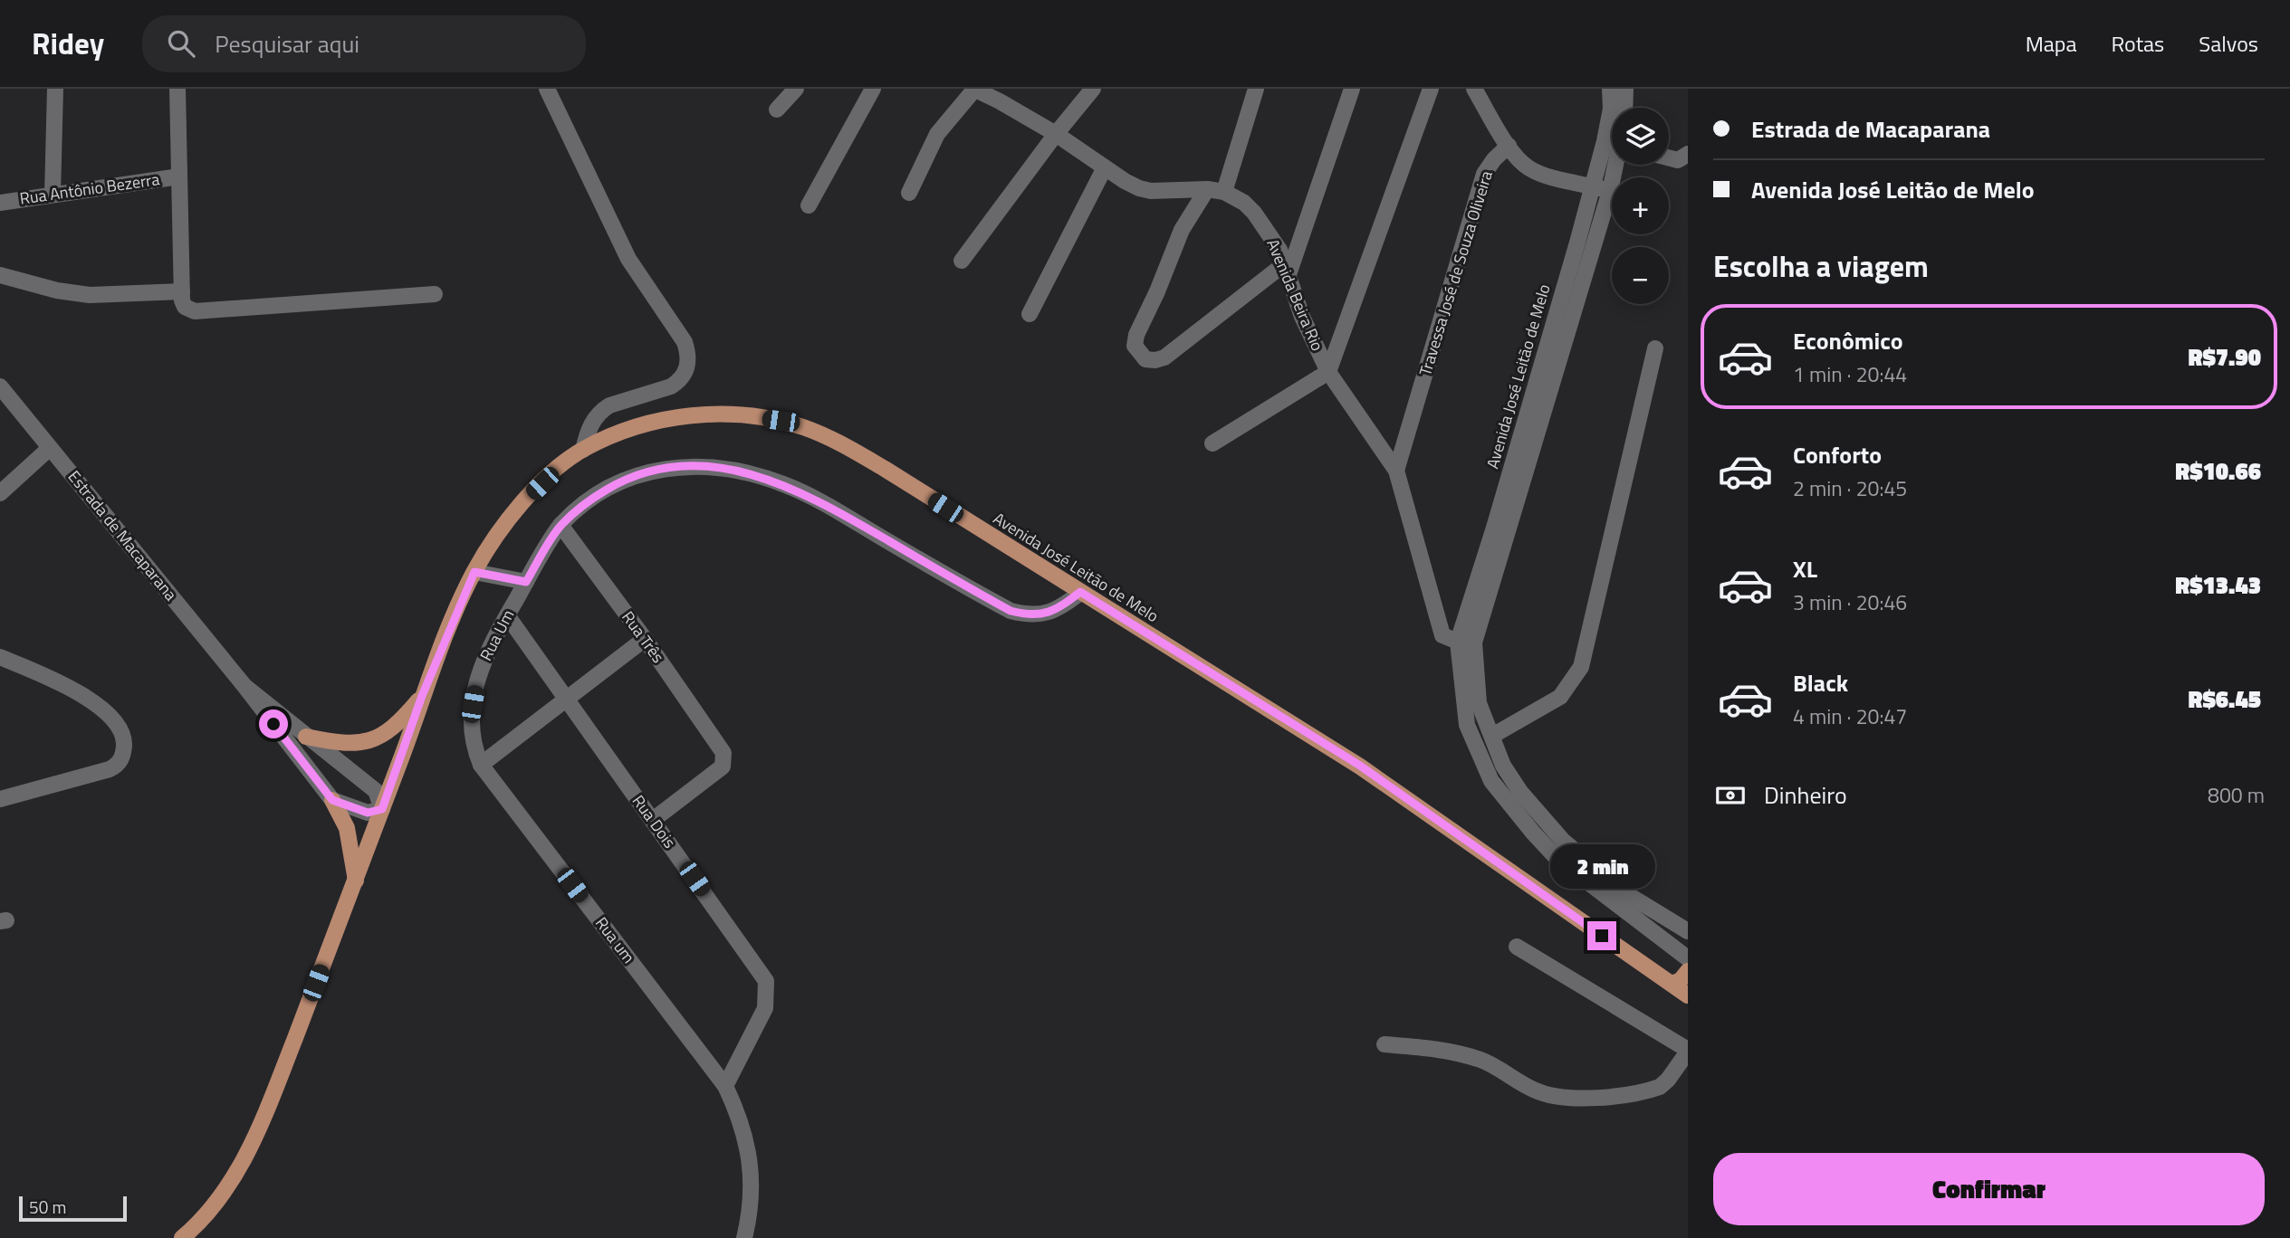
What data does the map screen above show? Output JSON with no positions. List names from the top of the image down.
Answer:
{
  "streets": {
    "main road": ["Avenida José Leitão de Melo"],
    "street": [
      "Rua Antônio Bezerra",
      "Travessa José de Souza Oliveira",
      "Avenida Beira Rio",
      "Estrada de Macaparana",
      "Rua Um",
      "Rua Três",
      "Rua Dois",
      "Rua um"
    ]
  },
  "crossings": [
    ["Travessa José de Souza Oliveira", "Avenida Beira Rio"],
    ["Avenida Beira Rio", "Avenida José Leitão de Melo"],
    ["Avenida José Leitão de Melo", "Estrada de Macaparana"],
    ["Avenida José Leitão de Melo", "Rua Um"],
    ["Rua Um", "Rua Três"],
    ["Rua Um", "Rua Dois"],
    ["Rua Um", "Rua um"],
    ["Rua Três", "Rua Dois"],
    ["Rua Dois", "Rua um"]
  ],
  "scale_bar": "50 m",
  "page": {
    "header": "Ridey",
    "search": "Pesquisar aqui",
    "nav": ["Mapa", "Rotas", "Salvos"],
    "banner": ["Estrada de Macaparana", "Avenida José Leitão de Melo"],
    "map_buttons": ["+", "−"],
    "heading": "Escolha a viagem",
    "list": [
      {
        "name": "Econômico",
        "note": "1 min · 20:44",
        "value": "R$7.90"
      },
      {
        "name": "Conforto",
        "note": "2 min · 20:45",
        "value": "R$10.66"
      },
      {
        "name": "XL",
        "note": "3 min · 20:46",
        "value": "R$13.43"
      },
      {
        "name": "Black",
        "note": "4 min · 20:47",
        "value": "R$6.45"
      }
    ],
    "pay": ["Dinheiro", "800 m"],
    "bubble": "2 min",
    "buttons": "Confirmar",
    "scale": "50 m"
  }
}
